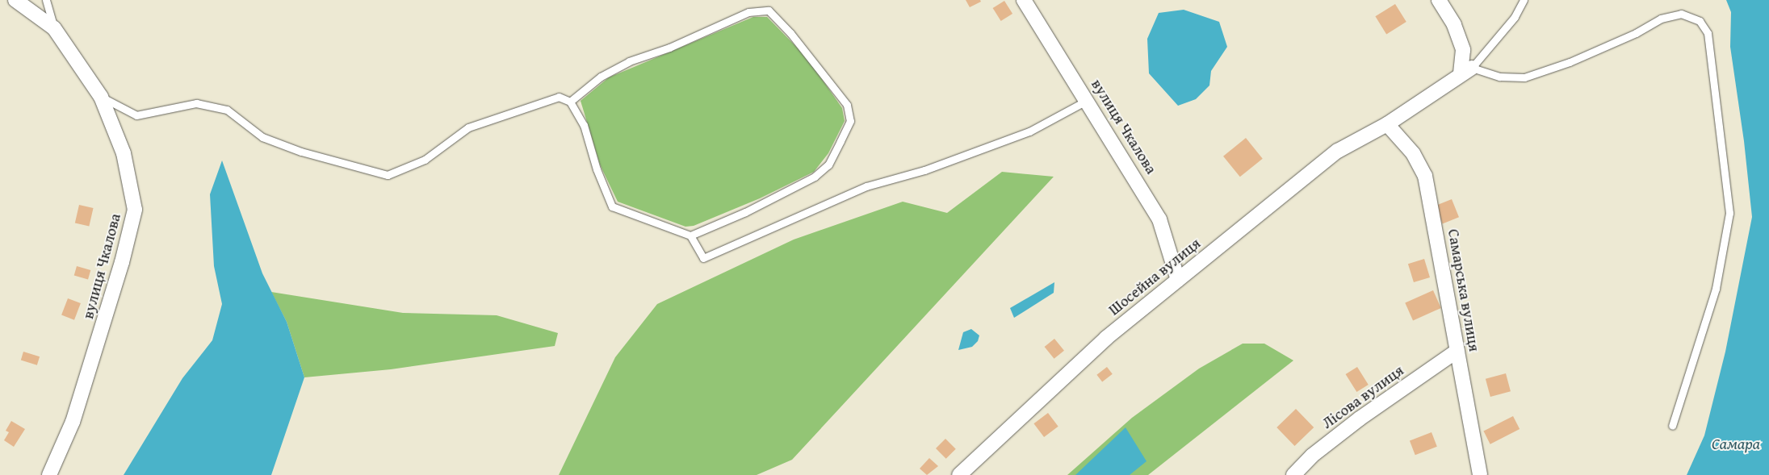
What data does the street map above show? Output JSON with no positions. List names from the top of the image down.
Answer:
{
  "streets": {
    "street": [
      "вулиця Чкалова",
      "Шосейна вулиця",
      "Самарська вулиця",
      "Лісова вулиця"
    ]
  },
  "crossings": [
    ["вулиця Чкалова", "Шосейна вулиця"],
    ["Шосейна вулиця", "Самарська вулиця"],
    ["Самарська вулиця", "Лісова вулиця"]
  ],
  "water": ["Самара"]
}
